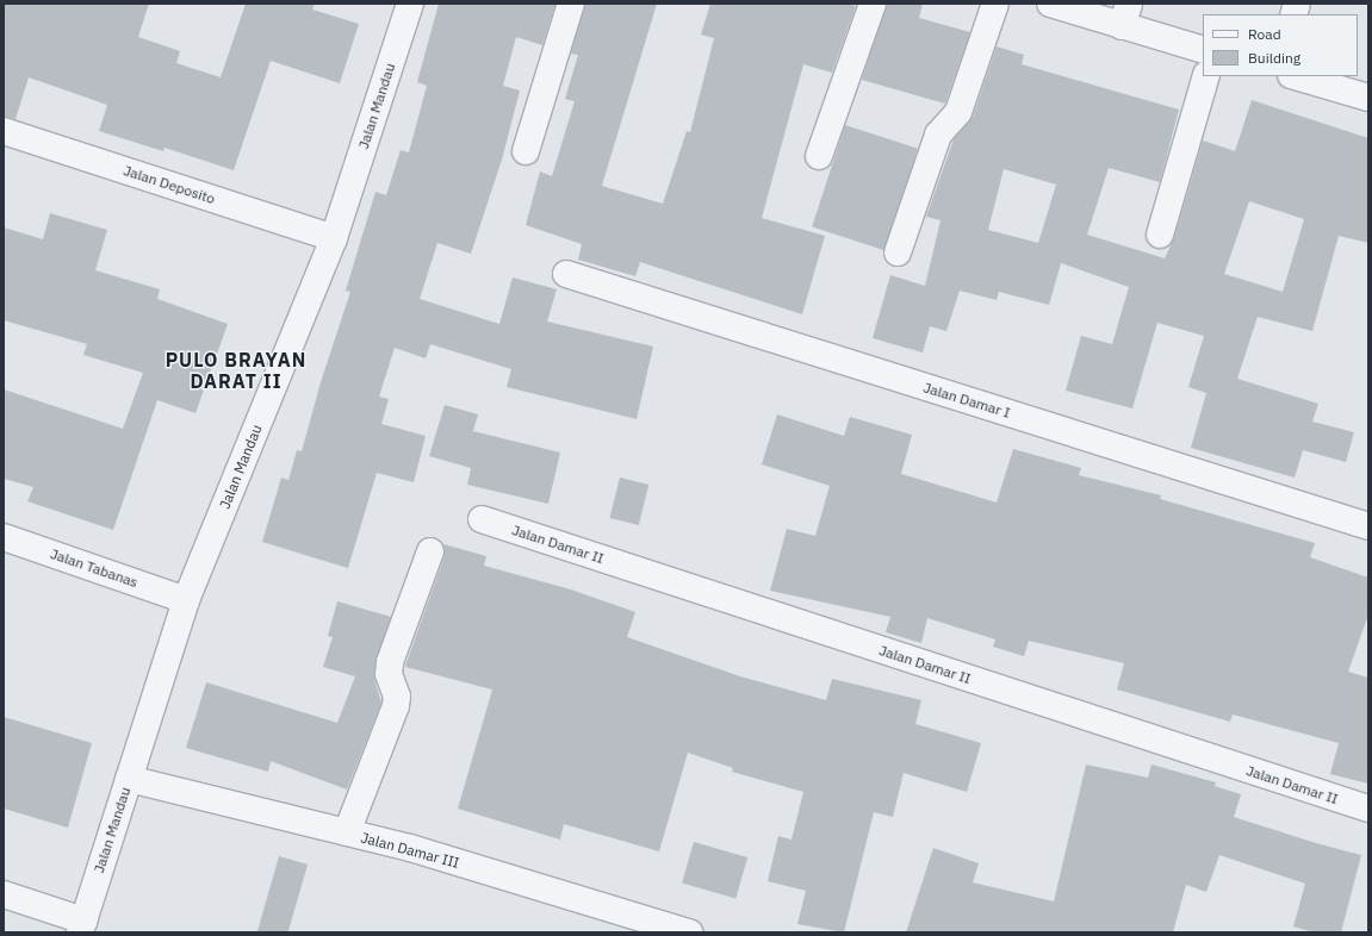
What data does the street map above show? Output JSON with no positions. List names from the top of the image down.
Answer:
{
  "streets": {
    "street": [
      "Jalan Mandau",
      "Jalan Deposito",
      "Jalan Damar I",
      "Jalan Damar II",
      "Jalan Tabanas",
      "Jalan Damar III"
    ]
  },
  "crossings": [
    ["Jalan Mandau", "Jalan Deposito"],
    ["Jalan Mandau", "Jalan Tabanas"],
    ["Jalan Mandau", "Jalan Damar III"]
  ],
  "districts": ["PULO BRAYAN DARAT II"],
  "legend": ["Road", "Building"]
}
